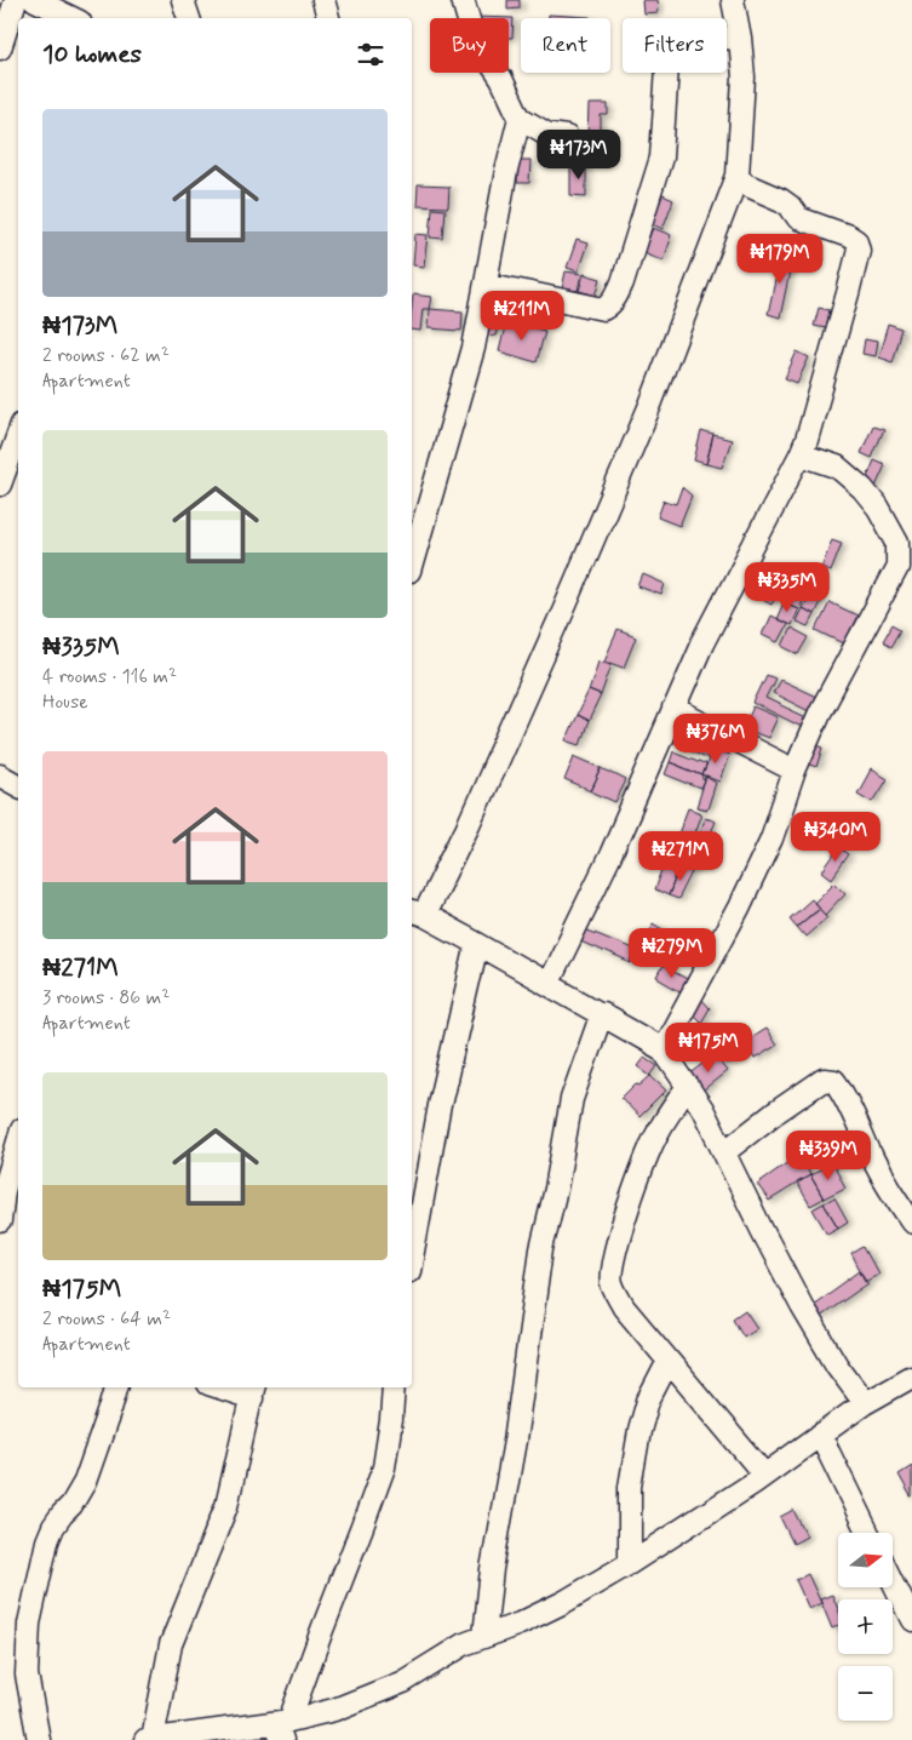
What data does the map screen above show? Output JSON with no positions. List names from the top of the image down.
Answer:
{
  "north": "right",
  "page": {
    "chip": ["Buy", "Rent", "Filters"],
    "heading": "10 homes",
    "list": [
      {
        "name": "₦173M",
        "note": "2 rooms · 62 m² · Apartment"
      },
      {
        "name": "₦335M",
        "note": "4 rooms · 116 m² · House"
      },
      {
        "name": "₦271M",
        "note": "3 rooms · 86 m² · Apartment"
      },
      {
        "name": "₦175M",
        "note": "2 rooms · 64 m² · Apartment"
      }
    ],
    "price": [
      "₦173M",
      "₦179M",
      "₦211M",
      "₦335M",
      "₦376M",
      "₦340M",
      "₦271M",
      "₦279M",
      "₦175M",
      "₦339M"
    ],
    "map_buttons": ["+", "−"]
  }
}
